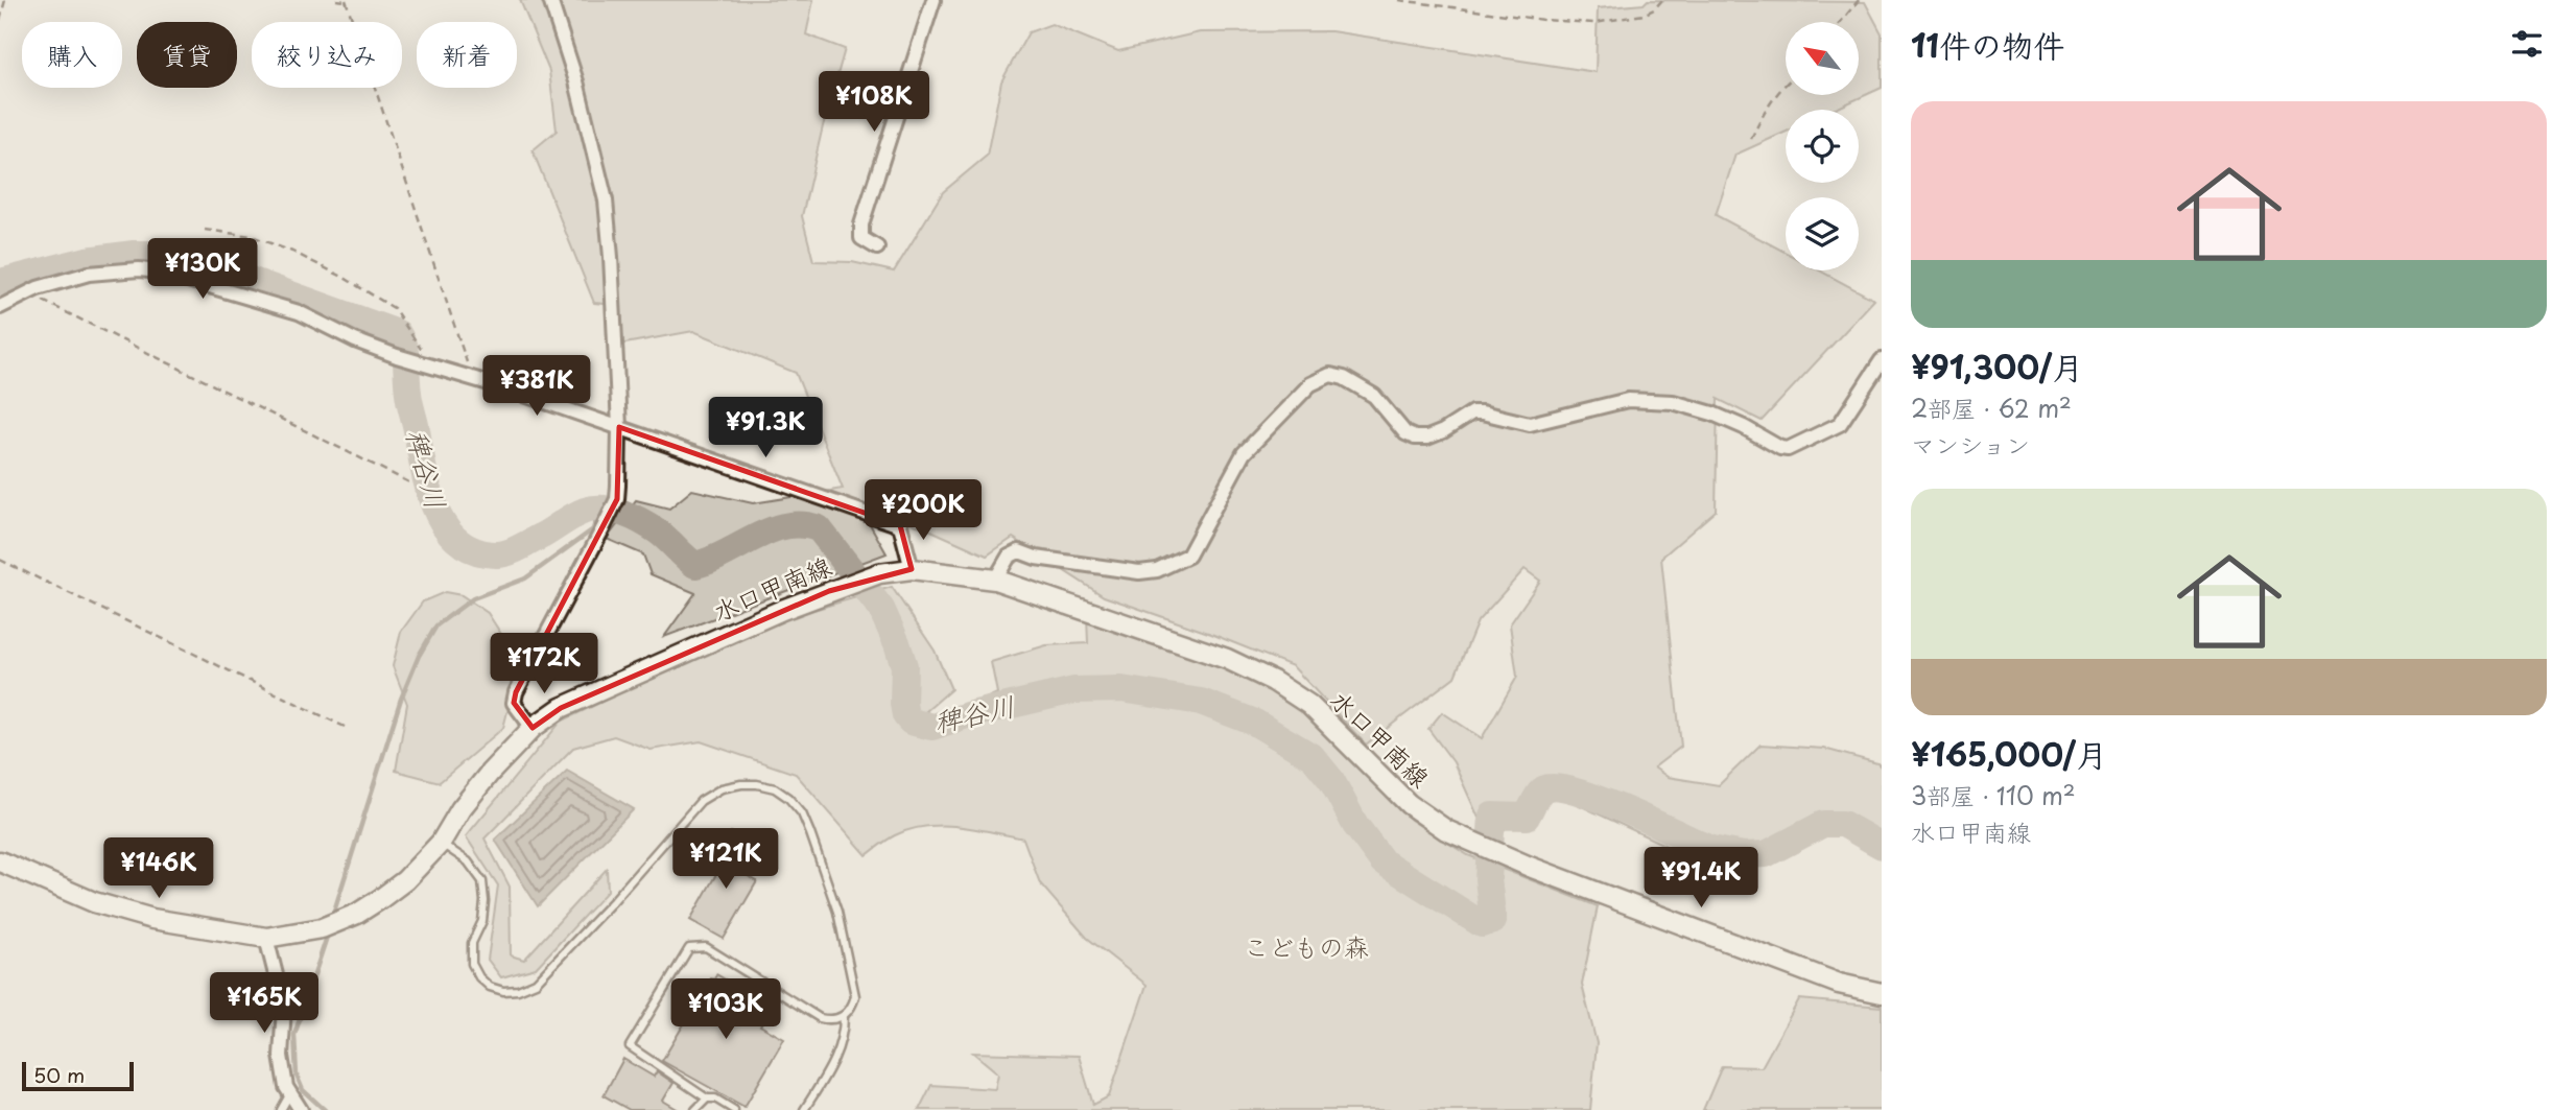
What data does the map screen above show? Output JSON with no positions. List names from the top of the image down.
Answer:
{
  "streets": {
    "main road": ["水口甲南線"]
  },
  "water": ["稗谷川"],
  "parks": ["こどもの森"],
  "scale_bar": "50 m",
  "north": "top left",
  "page": {
    "heading": "11件の物件",
    "chip": [
      "購入",
      "賃貸",
      "絞り込み",
      "新着"
    ],
    "price": [
      "¥108K",
      "¥130K",
      "¥381K",
      "¥91.3K",
      "¥200K",
      "¥172K",
      "¥121K",
      "¥146K",
      "¥91.4K",
      "¥165K",
      "¥103K"
    ],
    "list": [
      {
        "name": "¥91,300/月",
        "note": "2部屋 · 62 m² · マンション"
      },
      {
        "name": "¥165,000/月",
        "note": "3部屋 · 110 m² · 水口甲南線"
      }
    ],
    "scale": "50 m"
  }
}
